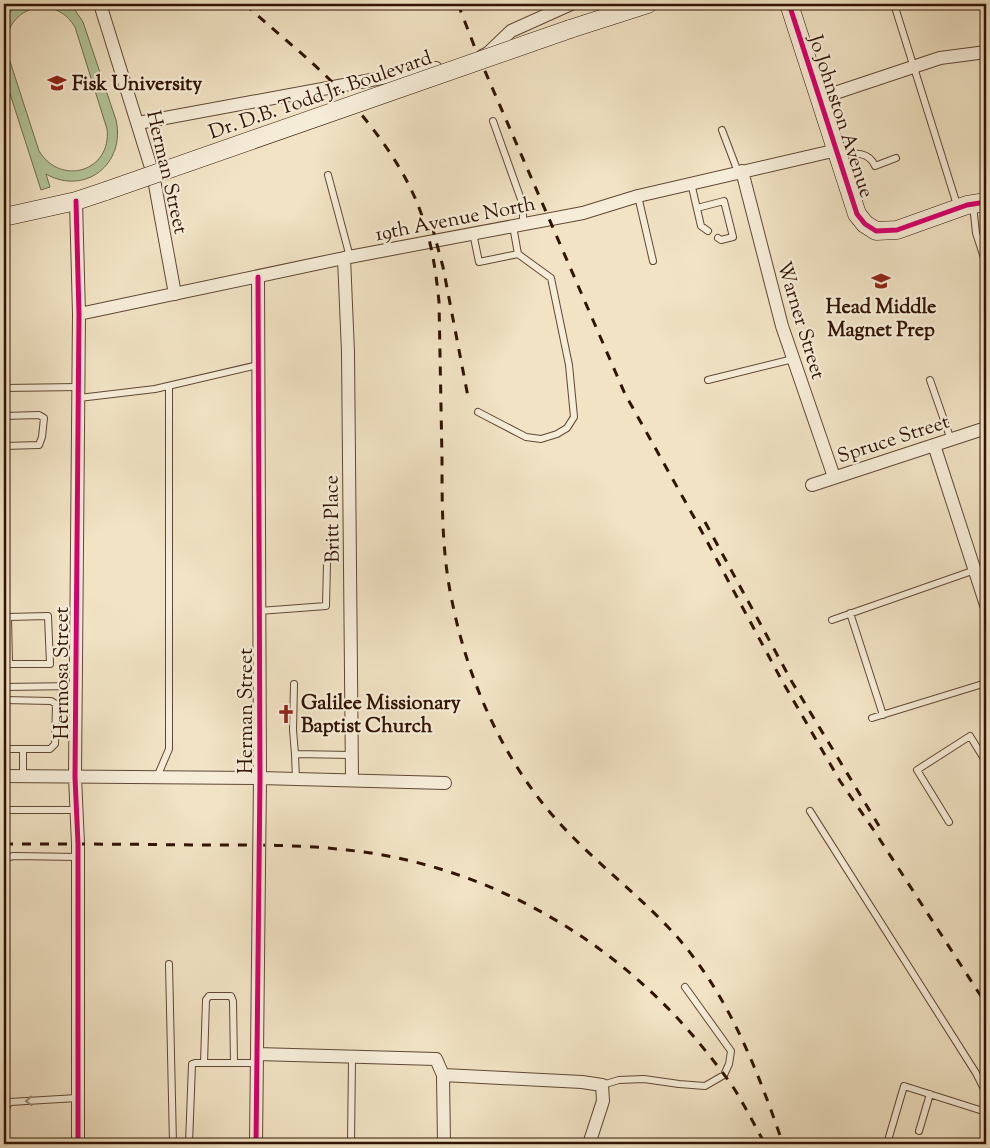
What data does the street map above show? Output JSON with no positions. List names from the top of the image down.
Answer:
{
  "streets": {
    "main road": ["Dr. D.B. Todd Jr. Boulevard", "Jo Johnston Avenue"],
    "street": [
      "Herman Street",
      "19th Avenue North",
      "Warner Street",
      "Spruce Street",
      "Britt Place",
      "Hermosa Street"
    ]
  },
  "crossings": [
    ["Dr. D.B. Todd Jr. Boulevard", "Hermosa Street"],
    ["Jo Johnston Avenue", "19th Avenue North"],
    ["Herman Street", "19th Avenue North"],
    ["19th Avenue North", "Warner Street"],
    ["19th Avenue North", "Britt Place"],
    ["19th Avenue North", "Hermosa Street"],
    ["Warner Street", "Spruce Street"]
  ],
  "places": {
    "school or university": ["Fisk University", "Head Middle Magnet Prep"],
    "church": ["Galilee Missionary Baptist Church"]
  }
}
